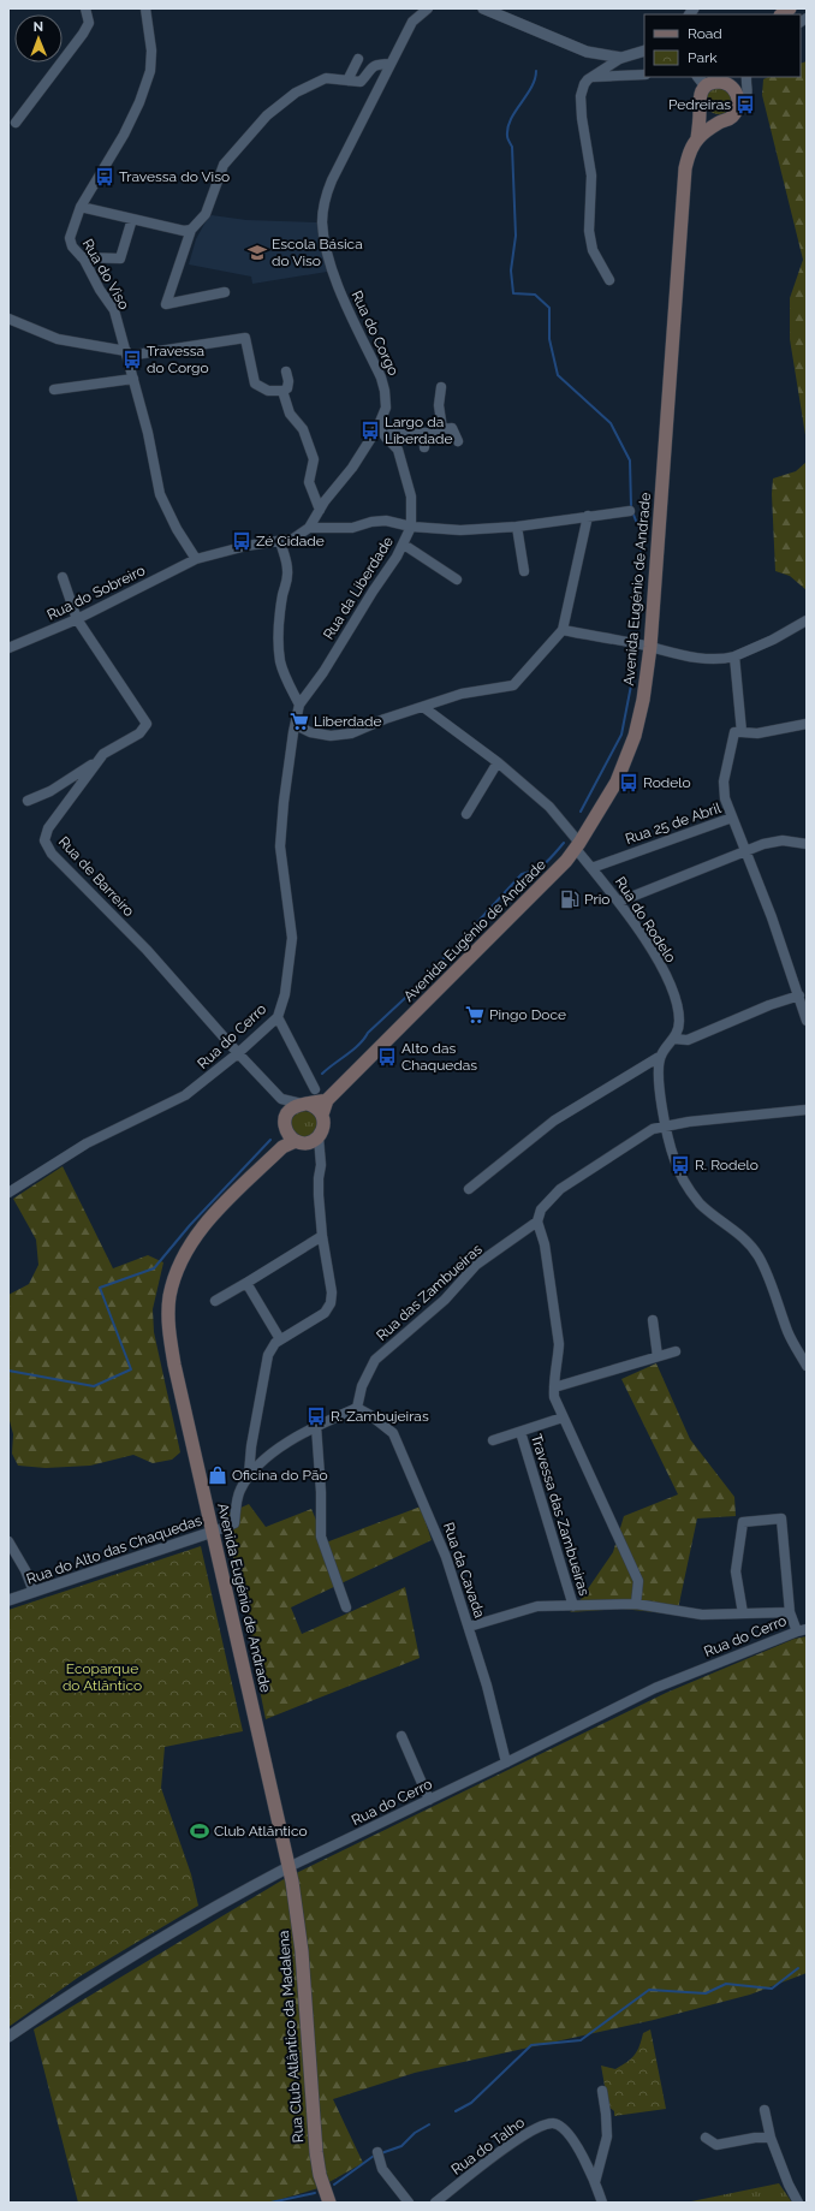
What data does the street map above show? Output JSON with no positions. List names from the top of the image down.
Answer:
{
  "streets": {
    "main road": ["Avenida Eugénio de Andrade", "Rua Club Atlântico da Madalena"],
    "street": [
      "Rua do Viso",
      "Rua do Corgo",
      "Rua da Liberdade",
      "Rua do Sobreiro",
      "Rua 25 de Abril",
      "Rua de Barreiro",
      "Rua do Rodelo",
      "Rua do Cerro",
      "Rua das Zambueiras",
      "Travessa das Zambueiras",
      "Rua do Alto das Chaquedas",
      "Rua da Cavada",
      "Rua do Talho"
    ]
  },
  "crossings": [
    ["Rua do Viso", "Rua do Corgo"],
    ["Rua do Viso", "Rua do Sobreiro"],
    ["Rua do Corgo", "Rua do Sobreiro"],
    ["Rua da Liberdade", "Rua do Cerro"],
    ["Avenida Eugénio de Andrade", "Rua do Rodelo"],
    ["Avenida Eugénio de Andrade", "Rua do Cerro"],
    ["Avenida Eugénio de Andrade", "Rua do Alto das Chaquedas"],
    ["Avenida Eugénio de Andrade", "Rua Club Atlântico da Madalena"],
    ["Rua do Sobreiro", "Rua de Barreiro"],
    ["Rua 25 de Abril", "Rua do Rodelo"],
    ["Rua de Barreiro", "Rua do Cerro"],
    ["Rua do Cerro", "Rua da Cavada"],
    ["Rua do Cerro", "Rua Club Atlântico da Madalena"],
    ["Rua das Zambueiras", "Rua da Cavada"]
  ],
  "parks": ["Ecoparque do Atlântico"],
  "places": {
    "bus stop": [
      "Pedreiras",
      "Travessa do Viso",
      "Travessa do Corgo",
      "Largo da Liberdade",
      "Zé Cidade",
      "Rodelo",
      "Alto das Chaquedas",
      "R. Rodelo",
      "R. Zambujeiras"
    ],
    "school or university": ["Escola Básica do Viso"],
    "supermarket": ["Liberdade", "Pingo Doce"],
    "fuel station": ["Prio"],
    "shop": ["Oficina do Pão"],
    "sports": ["Club Atlântico"]
  },
  "legend": ["Road", "Park"],
  "north": "top"
}
